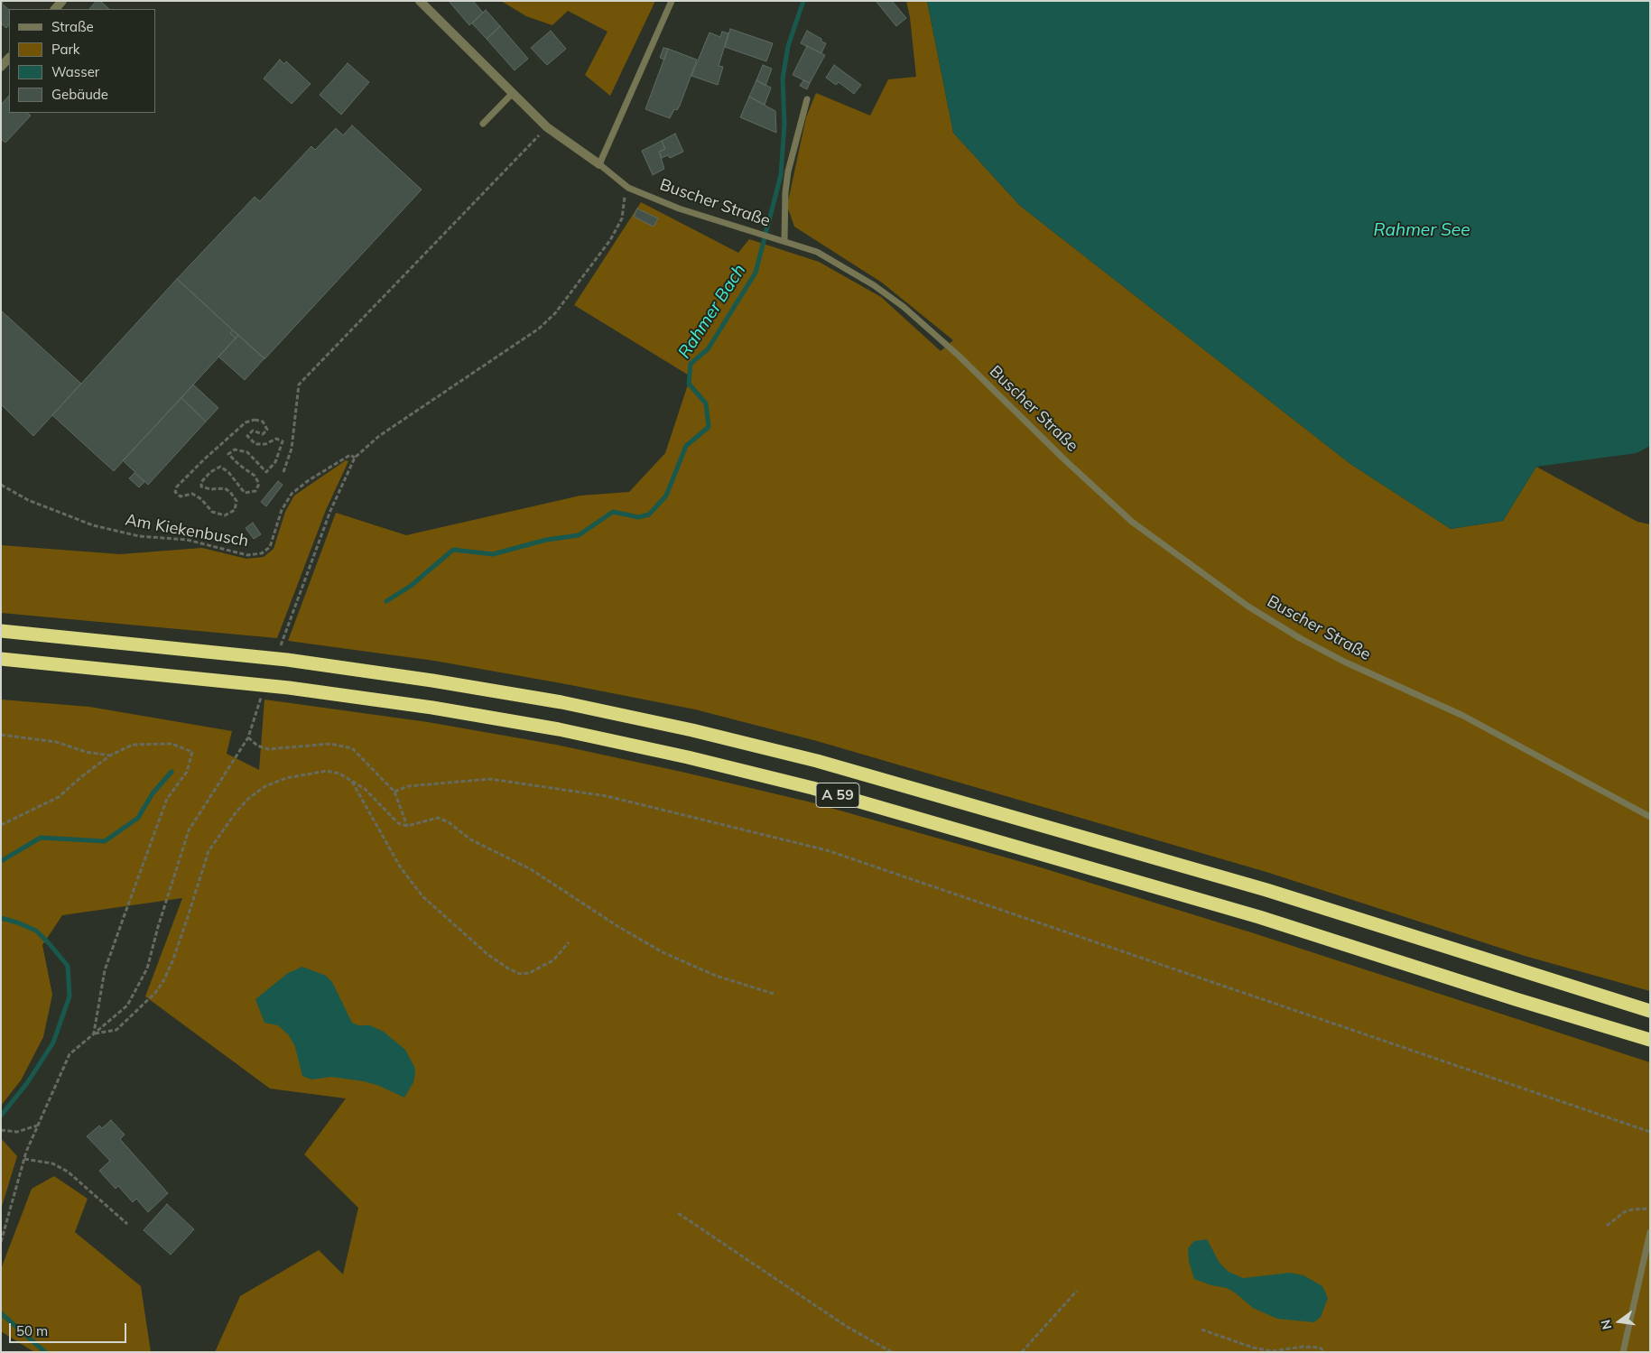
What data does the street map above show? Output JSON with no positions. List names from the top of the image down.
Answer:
{
  "streets": {
    "highway": ["A 59"],
    "street": ["Buscher Straße"],
    "path": ["Am Kiekenbusch"]
  },
  "water": ["Rahmer See", "Rahmer Bach"],
  "legend": [
    "Straße",
    "Park",
    "Wasser",
    "Gebäude"
  ],
  "scale_bar": "50 m",
  "north": "left"
}
